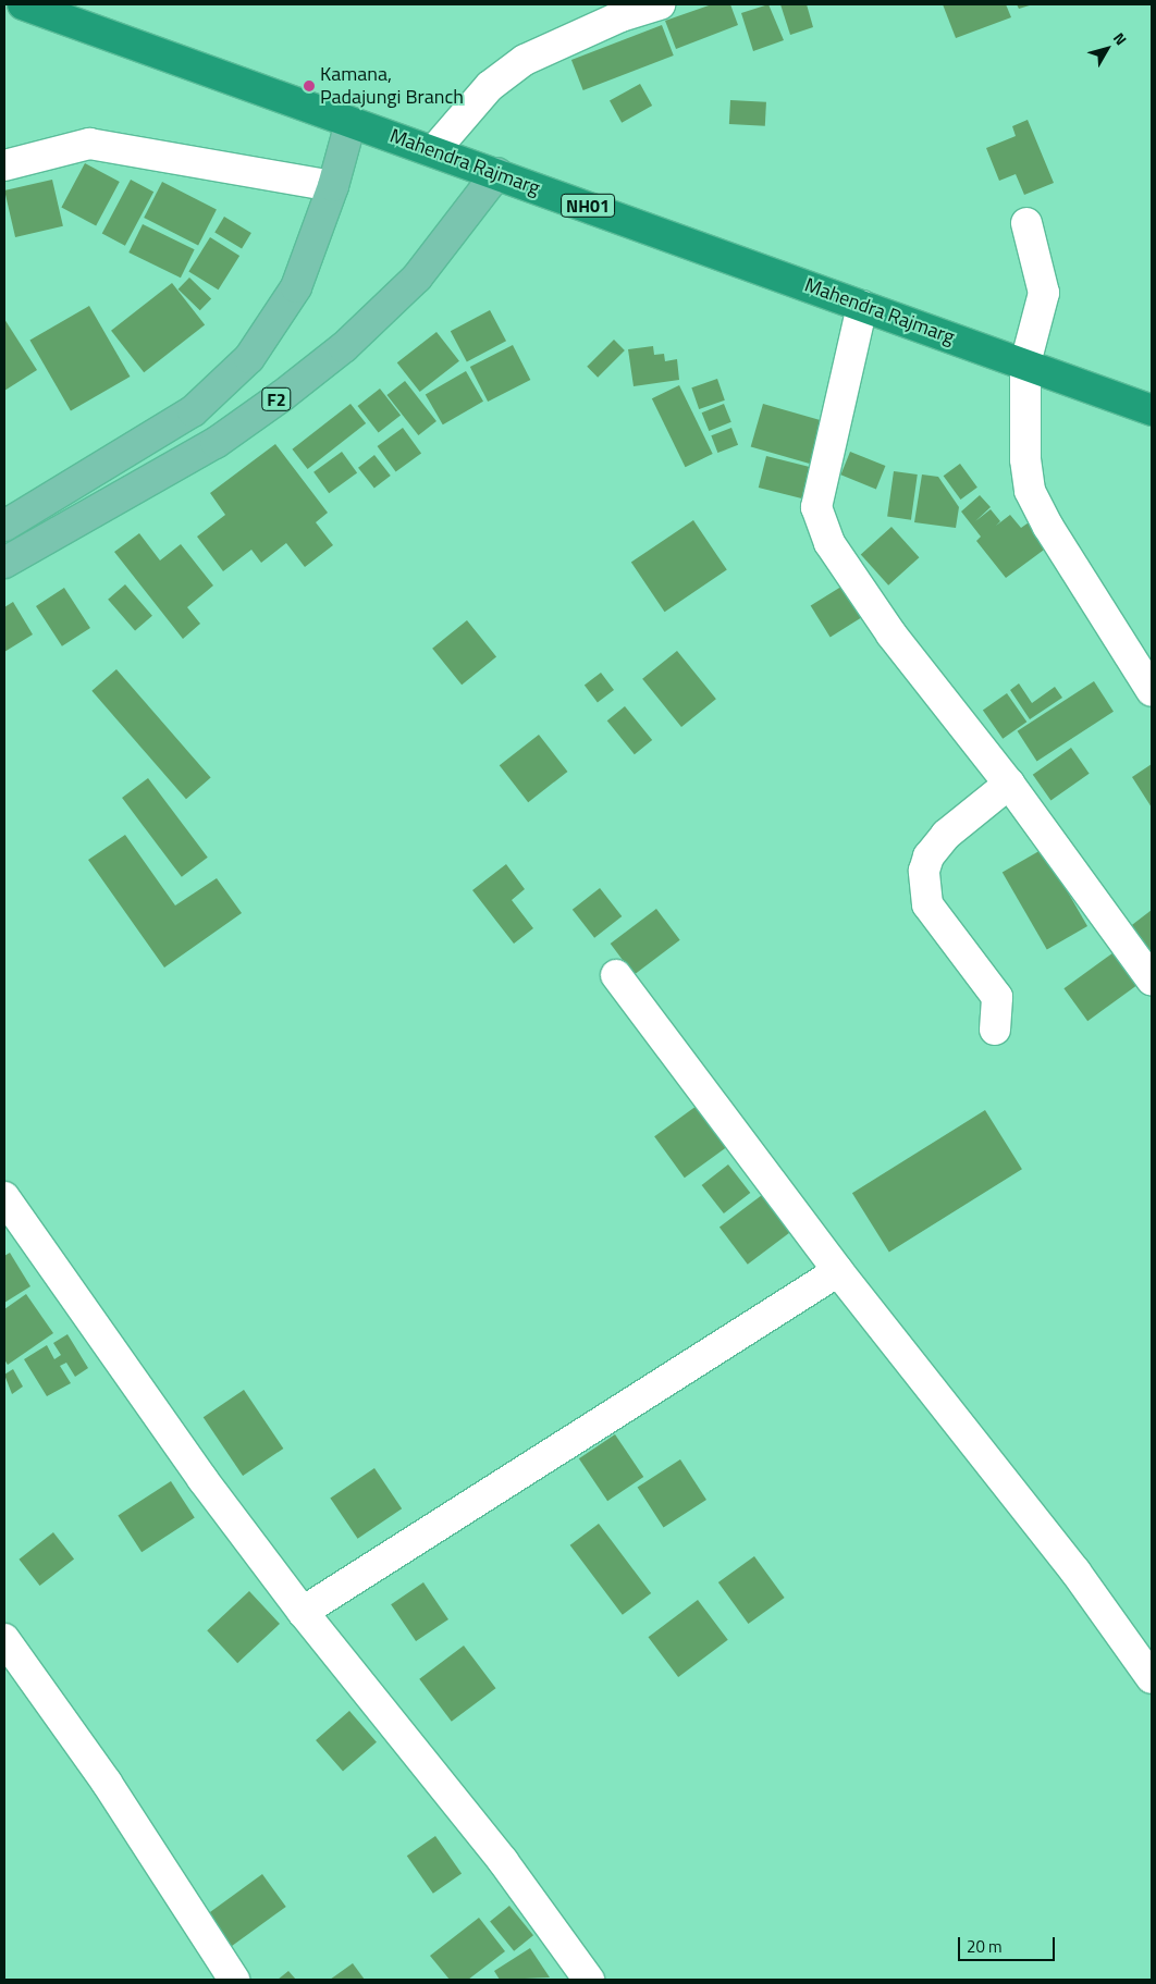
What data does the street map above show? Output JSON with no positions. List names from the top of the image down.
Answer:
{
  "streets": {
    "highway": ["Mahendra Rajmarg", "NH01"],
    "main road": ["F2"]
  },
  "crossings": [
    ["Mahendra Rajmarg", "F2"]
  ],
  "places": ["Kamana, Padajungi Branch"],
  "scale_bar": "20 m",
  "north": "top right"
}
